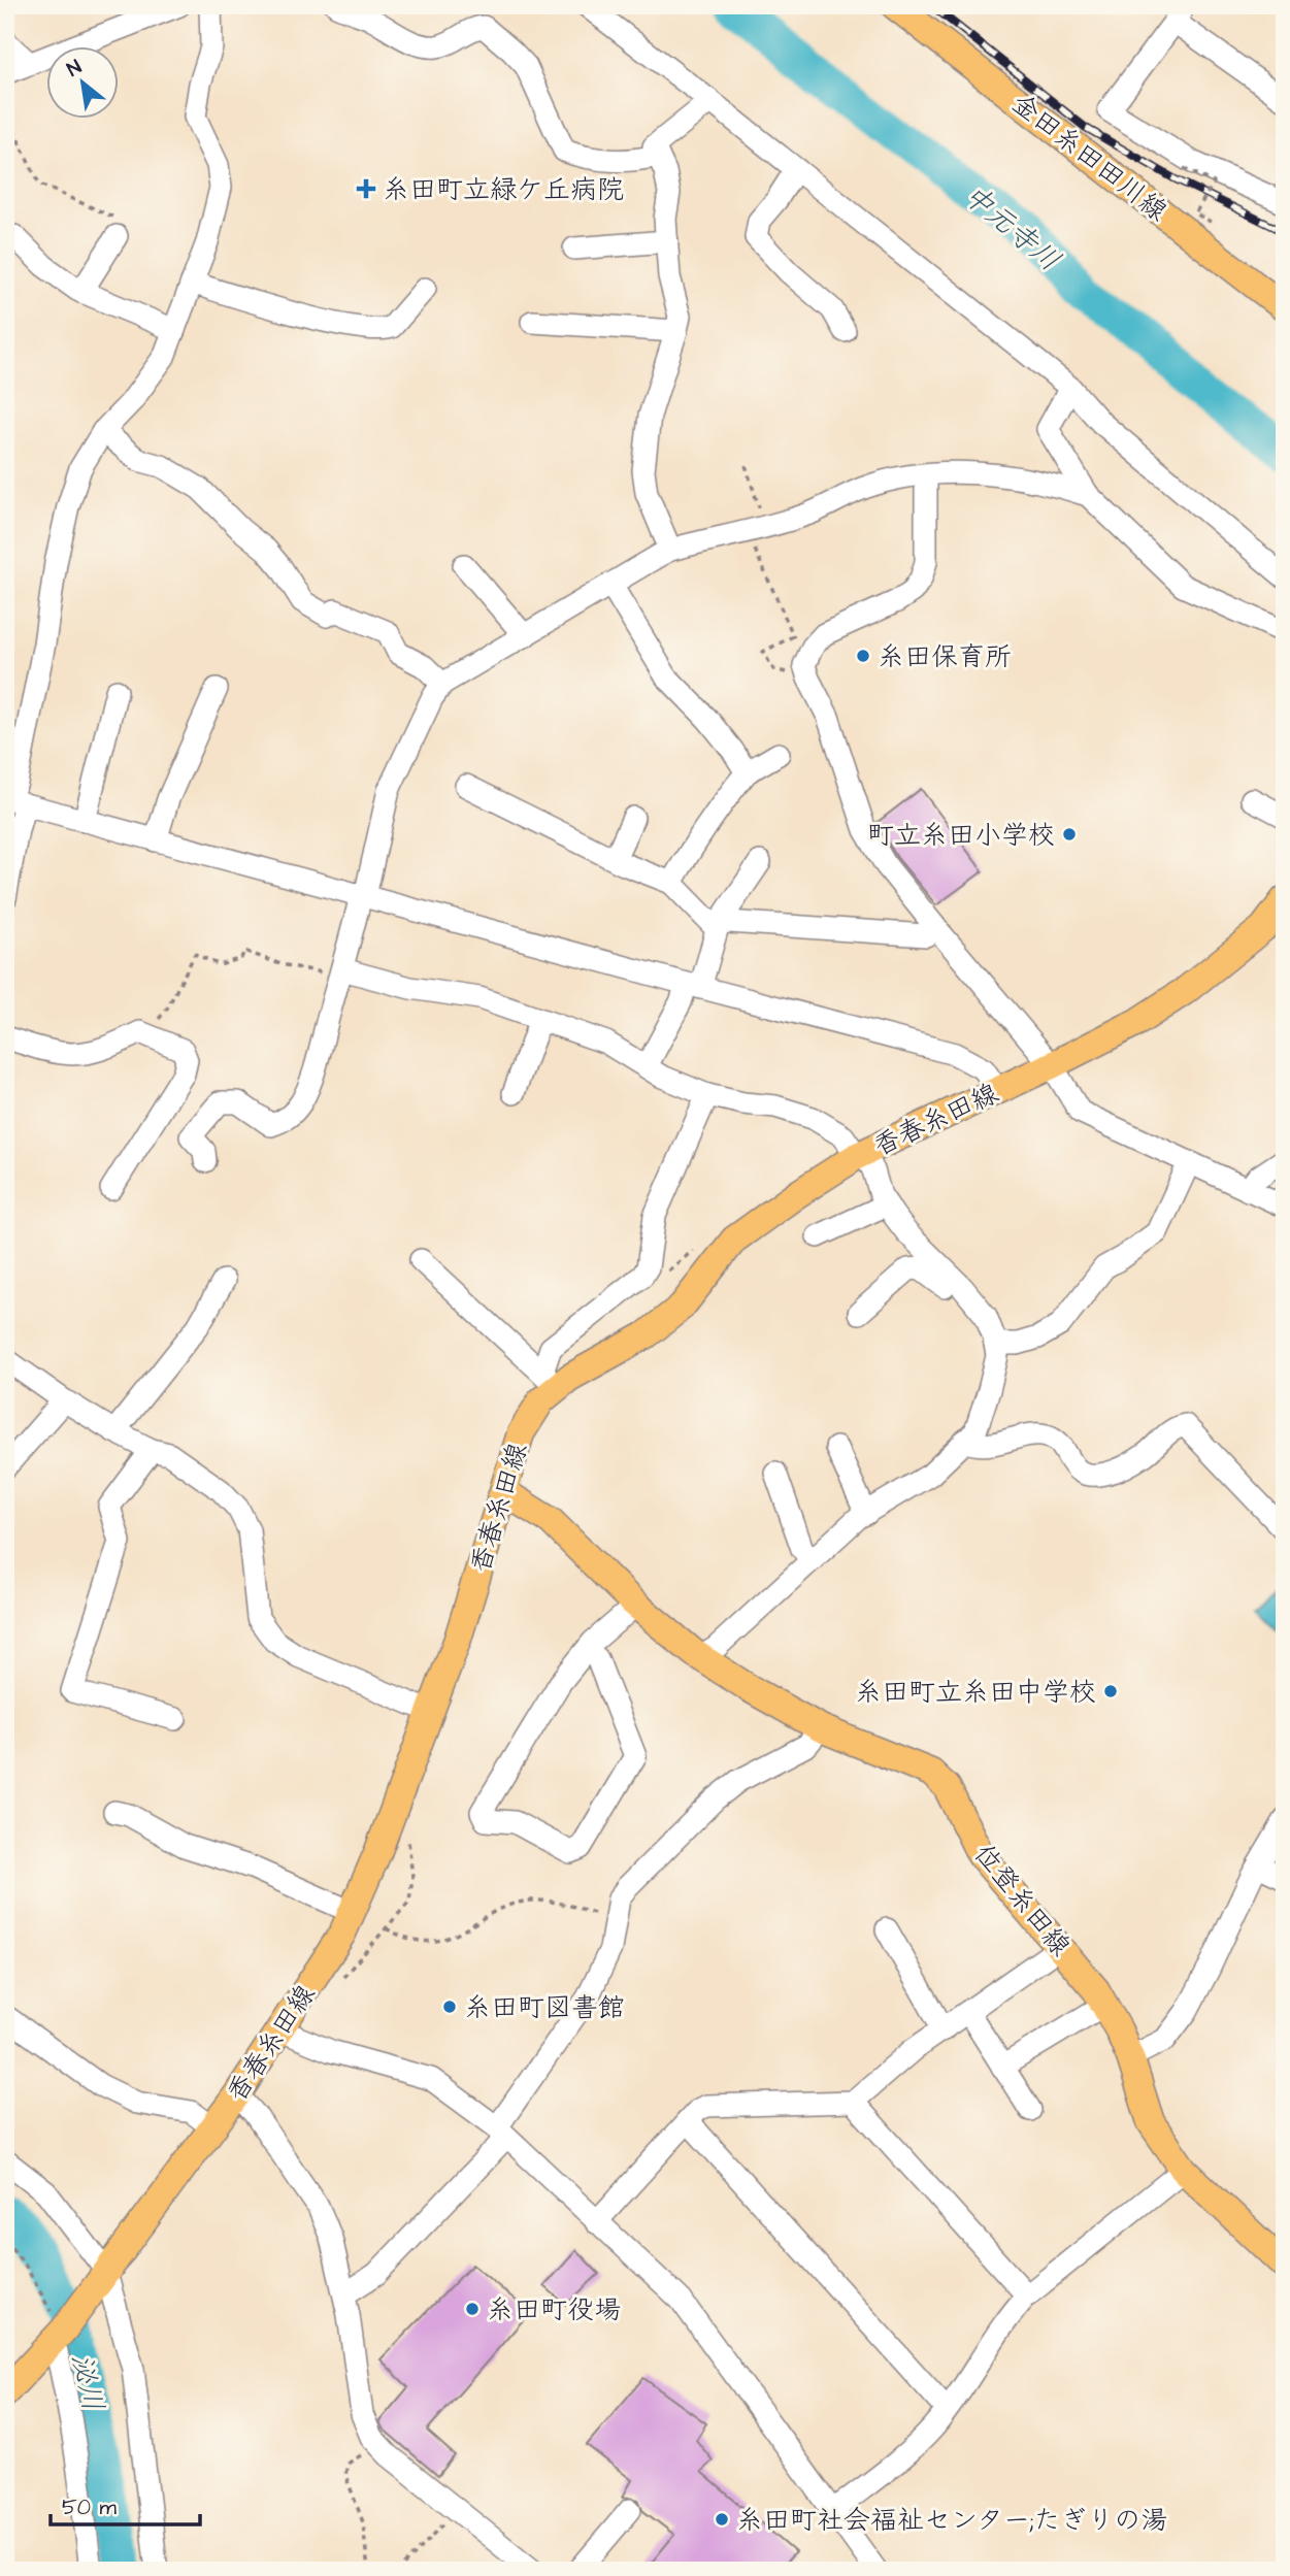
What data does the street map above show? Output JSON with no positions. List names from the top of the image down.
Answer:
{
  "streets": {
    "main road": ["金田糸田田川線", "香春糸田線", "位登糸田線"]
  },
  "crossings": [
    ["香春糸田線", "位登糸田線"]
  ],
  "water": ["中元寺川", "泌川"],
  "places": {
    "health": ["糸田町立緑ケ丘病院"],
    "other": [
      "糸田保育所",
      "町立糸田小学校",
      "糸田町立糸田中学校",
      "糸田町図書館",
      "糸田町役場",
      "糸田町社会福祉センター;たぎりの湯"
    ]
  },
  "scale_bar": "50 m",
  "north": "top left"
}
